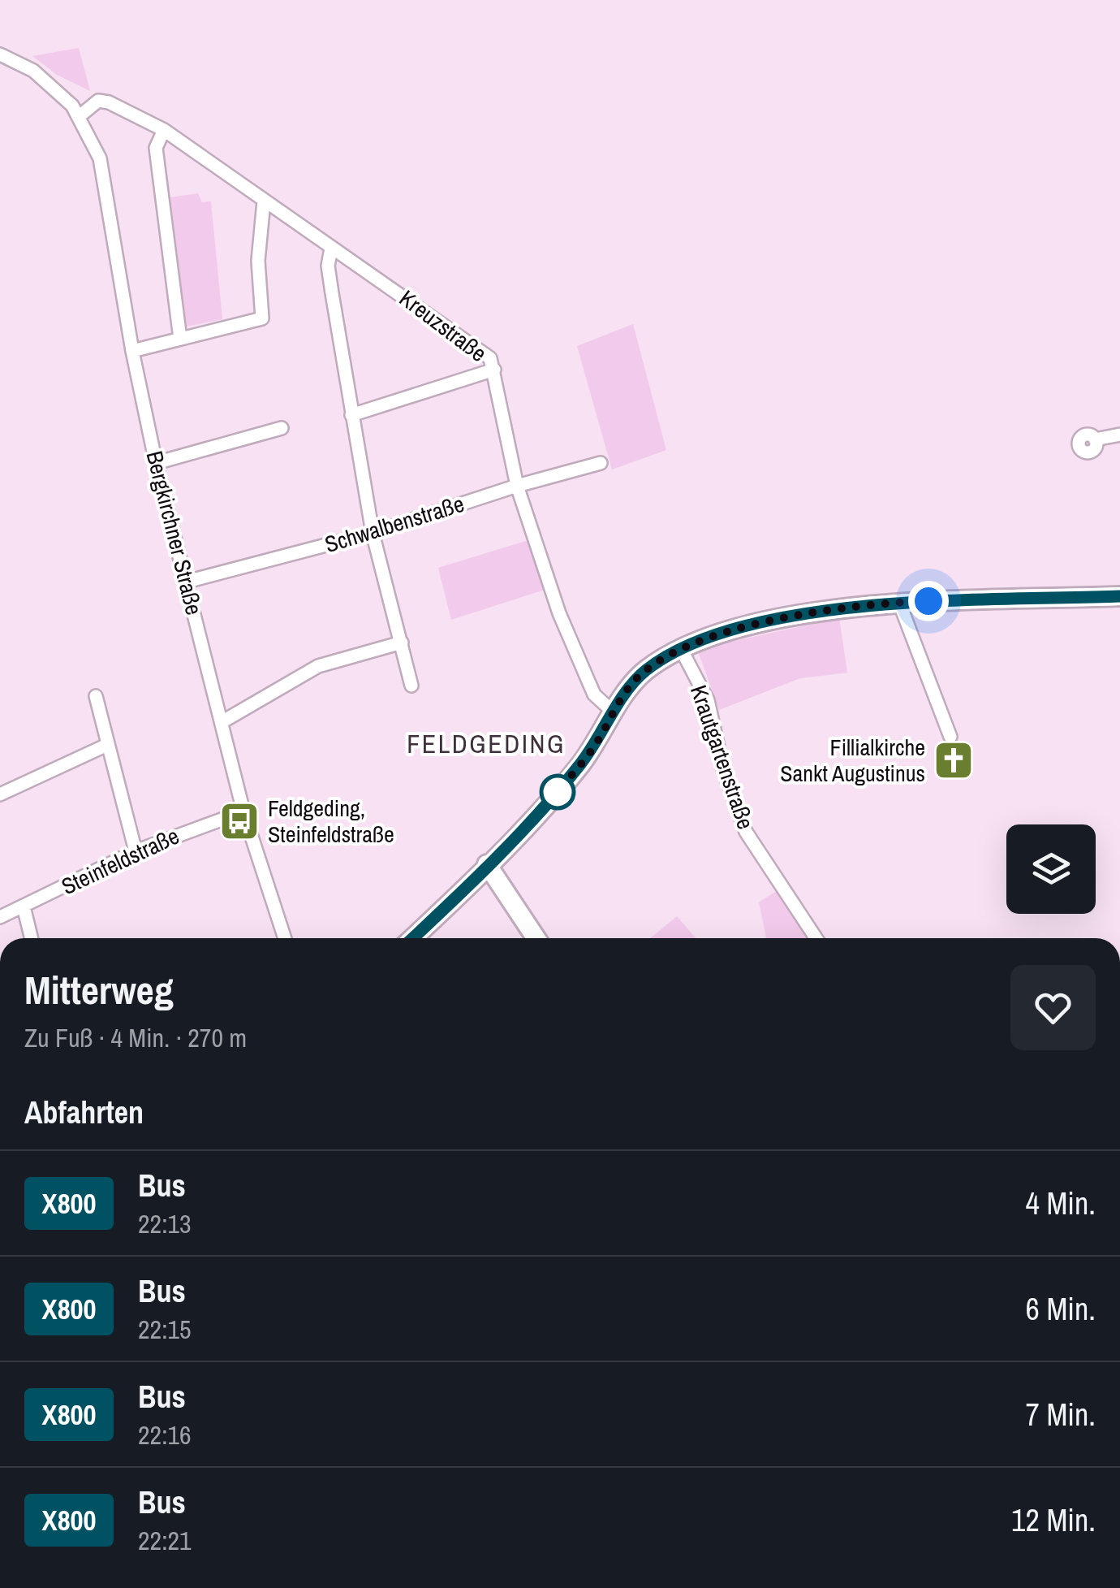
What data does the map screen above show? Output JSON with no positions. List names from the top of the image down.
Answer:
{
  "streets": {
    "street": [
      "Kreuzstraße",
      "Schwalbenstraße",
      "Bergkirchner Straße",
      "Krautgartenstraße",
      "Steinfeldstraße"
    ]
  },
  "crossings": [
    ["Kreuzstraße", "Schwalbenstraße"],
    ["Kreuzstraße", "Bergkirchner Straße"],
    ["Schwalbenstraße", "Bergkirchner Straße"],
    ["Bergkirchner Straße", "Steinfeldstraße"]
  ],
  "districts": ["FELDGEDING"],
  "places": {
    "church": ["Fillialkirche Sankt Augustinus"],
    "bus stop": ["Feldgeding, Steinfeldstraße"]
  },
  "lines": ["bus line X800"],
  "page": {
    "heading": [
      ["Mitterweg", "Zu Fuß · 4 Min. · 270 m"],
      "Abfahrten"
    ],
    "list": [
      {
        "mark": "X800",
        "name": "Bus",
        "note": "22:13",
        "value": "4 Min."
      },
      {
        "mark": "X800",
        "name": "Bus",
        "note": "22:15",
        "value": "6 Min."
      },
      {
        "mark": "X800",
        "name": "Bus",
        "note": "22:16",
        "value": "7 Min."
      },
      {
        "mark": "X800",
        "name": "Bus",
        "note": "22:21",
        "value": "12 Min."
      }
    ]
  }
}
